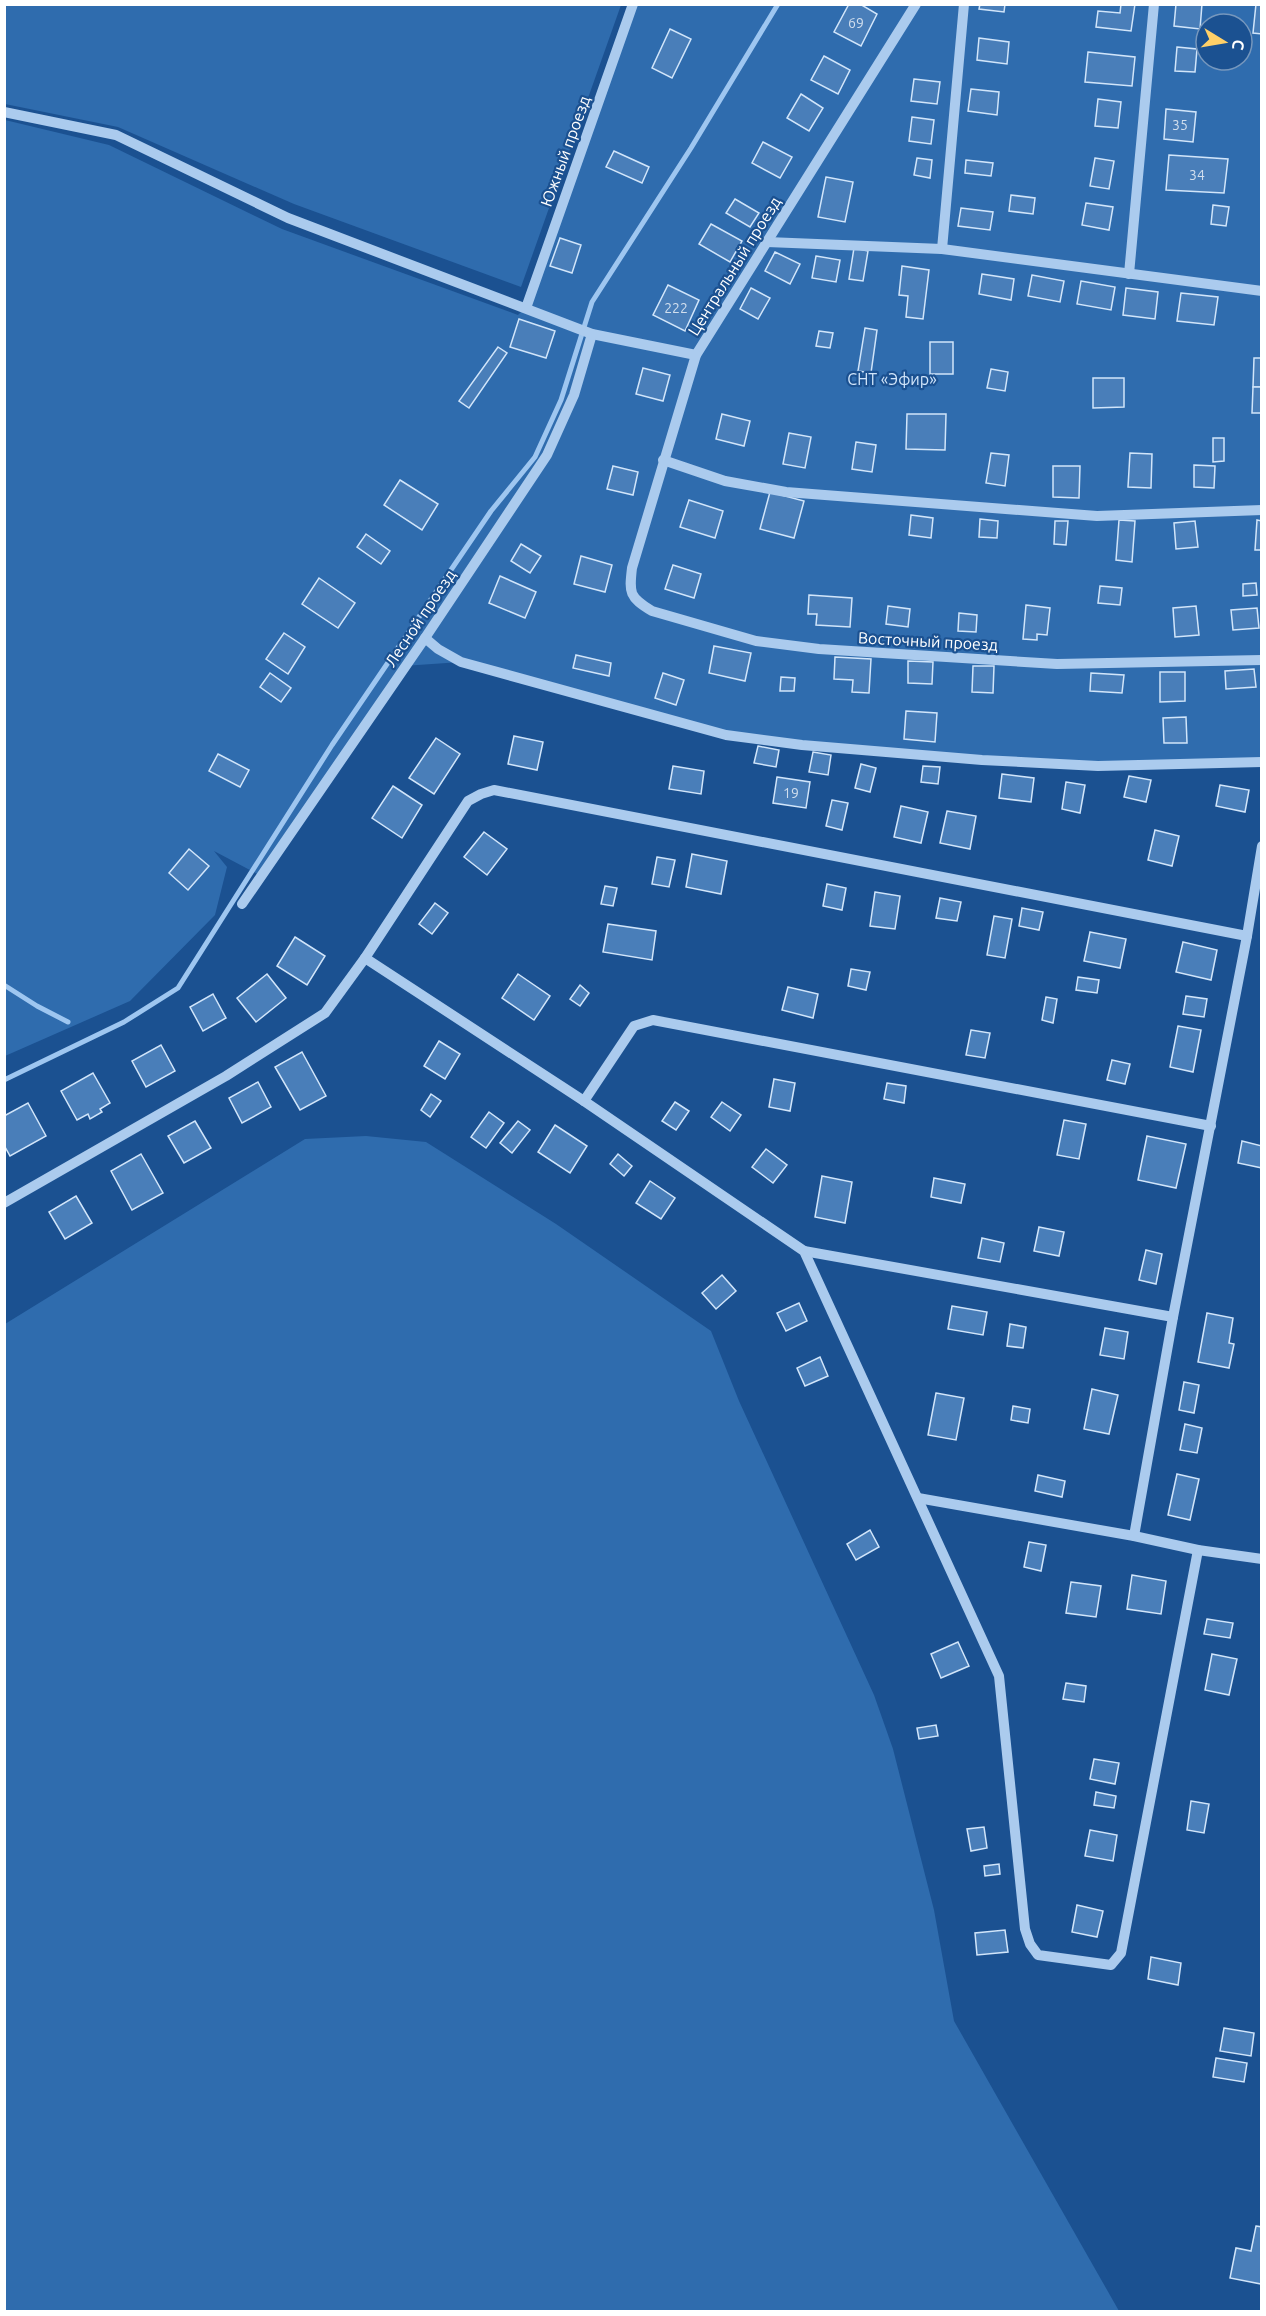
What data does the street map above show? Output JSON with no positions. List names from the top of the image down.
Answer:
{
  "streets": {
    "street": [
      "Южный проезд",
      "Центральный проезд",
      "Лесной проезд",
      "Восточный проезд"
    ]
  },
  "crossings": [
    ["Центральный проезд", "Восточный проезд"]
  ],
  "parks": ["СНТ «Эфир»"],
  "house_numbers": [
    "69",
    "35",
    "34",
    "222",
    "19"
  ],
  "north": "right"
}
